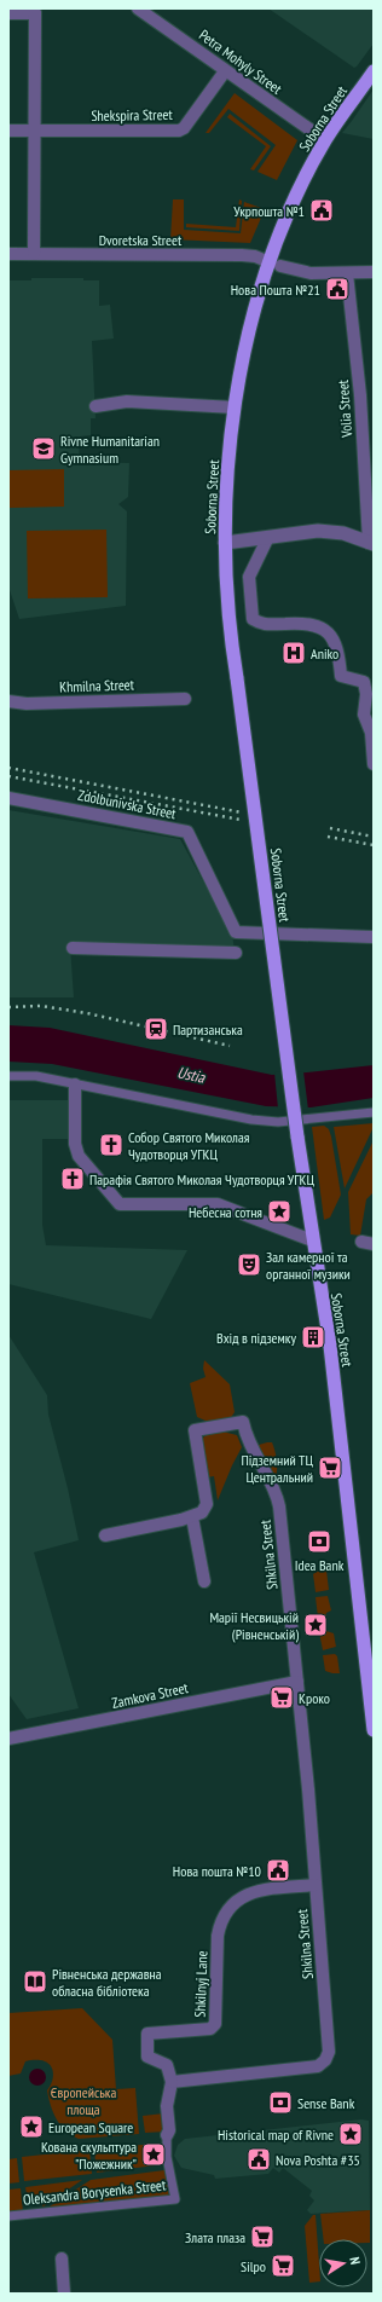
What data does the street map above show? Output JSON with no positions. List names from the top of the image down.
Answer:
{
  "streets": {
    "main road": ["Soborna Street"],
    "street": [
      "Petra Mohyly Street",
      "Shekspira Street",
      "Dvoretska Street",
      "Volia Street",
      "Khmilna Street",
      "Zdolbunivska Street",
      "Shkilna Street",
      "Zamkova Street",
      "Shkilnyj Lane",
      "Oleksandra Borysenka Street"
    ]
  },
  "crossings": [
    ["Petra Mohyly Street", "Shekspira Street"],
    ["Petra Mohyly Street", "Soborna Street"],
    ["Soborna Street", "Dvoretska Street"],
    ["Dvoretska Street", "Volia Street"],
    ["Shkilna Street", "Zamkova Street"],
    ["Shkilna Street", "Shkilnyj Lane"],
    ["Shkilna Street", "Oleksandra Borysenka Street"],
    ["Shkilnyj Lane", "Oleksandra Borysenka Street"]
  ],
  "water": ["Ustia"],
  "parks": ["Європейська площа"],
  "places": {
    "public building": [
      "Укрпошта №1",
      "Нова Пошта №21",
      "Нова пошта №10",
      "Nova Poshta #35"
    ],
    "school or university": ["Rivne Humanitarian Gymnasium"],
    "hospital": ["Aniko"],
    "station": ["Партизанська"],
    "church": ["Собор Святого Миколая Чудотворця УГКЦ", "Парафія Святого Миколая Чудотворця УГКЦ"],
    "place": [
      "Небесна сотня",
      "Марії Несвицькій (Рівненській)",
      "European Square",
      "Historical map of Rivne",
      "Кована скульптура \"Пожежник\""
    ],
    "theatre": ["Зал камерної та органної музики"],
    "building": ["Вхід в підземку"],
    "supermarket": [
      "Підземний ТЦ Центральний",
      "Кроко",
      "Злата плаза",
      "Silpo"
    ],
    "bank": ["Idea Bank", "Sense Bank"],
    "library": ["Рівненська державна обласна бібліотека"]
  },
  "north": "right"
}
